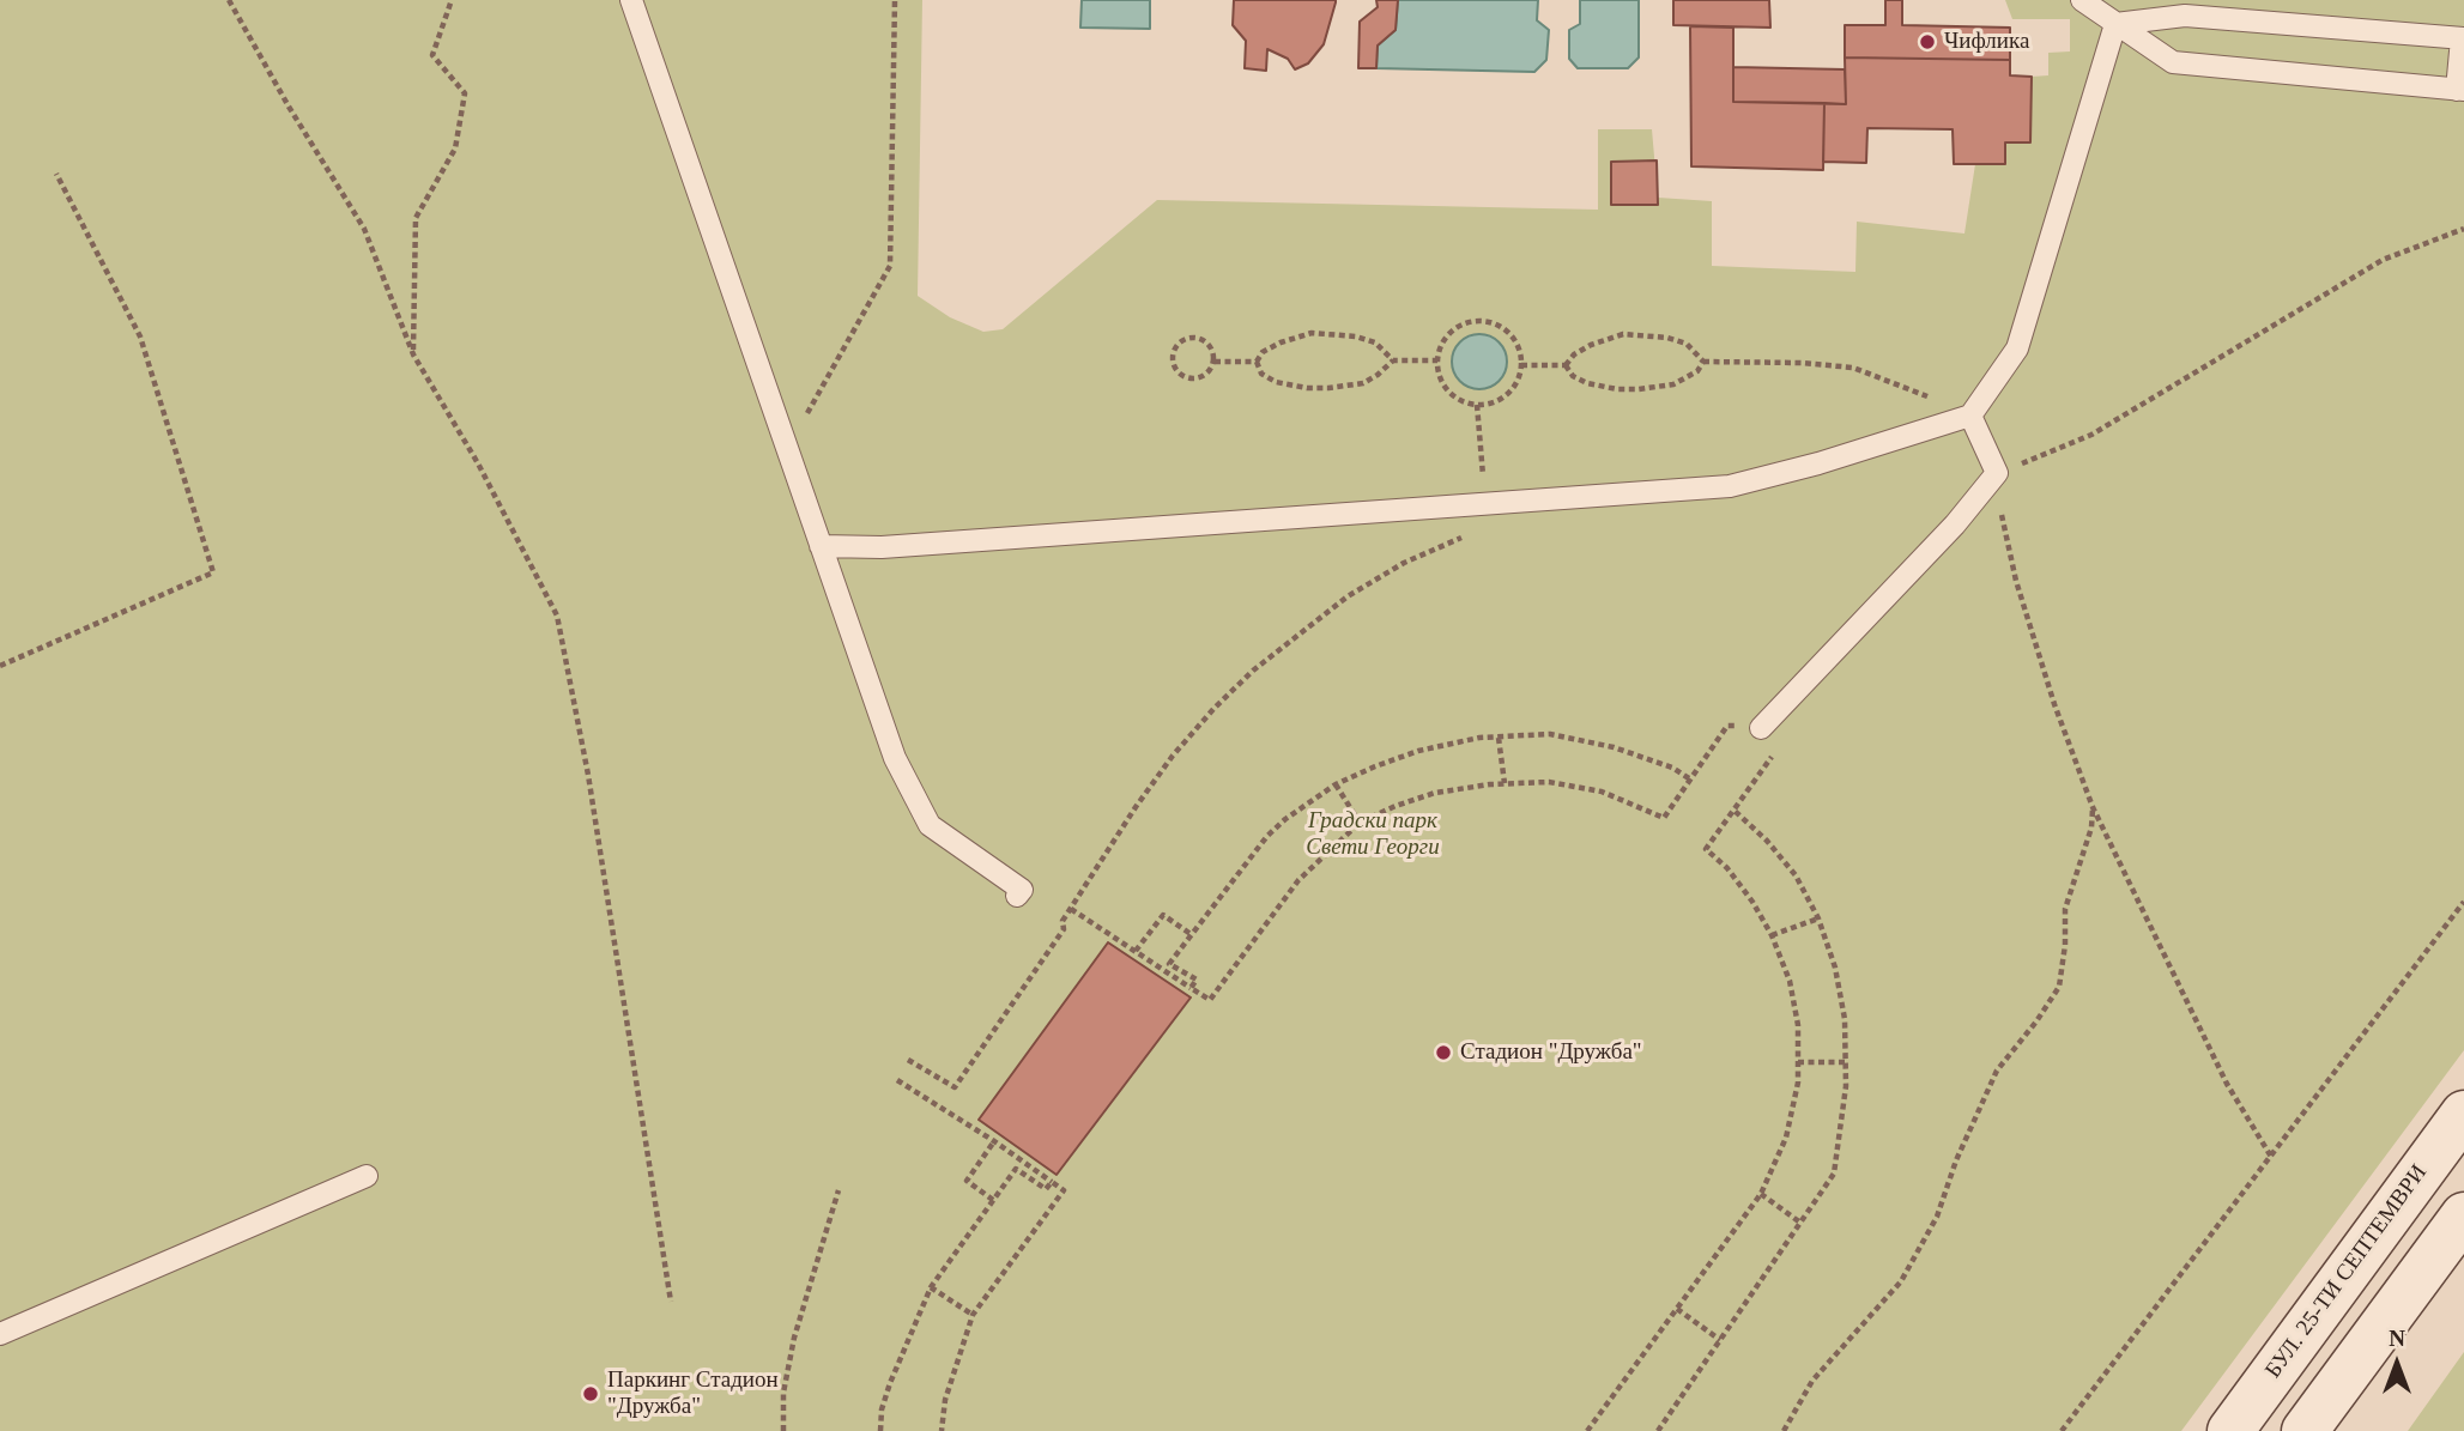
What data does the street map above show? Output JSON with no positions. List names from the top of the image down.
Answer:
{
  "streets": {
    "main road": ["БУЛ. 25-ТИ СЕПТЕМВРИ"]
  },
  "parks": ["Градски парк Свети Георги"],
  "places": ["Чифлика", "Стадион \"Дружба\"", "Паркинг Стадион \"Дружба\""],
  "north": "top"
}
